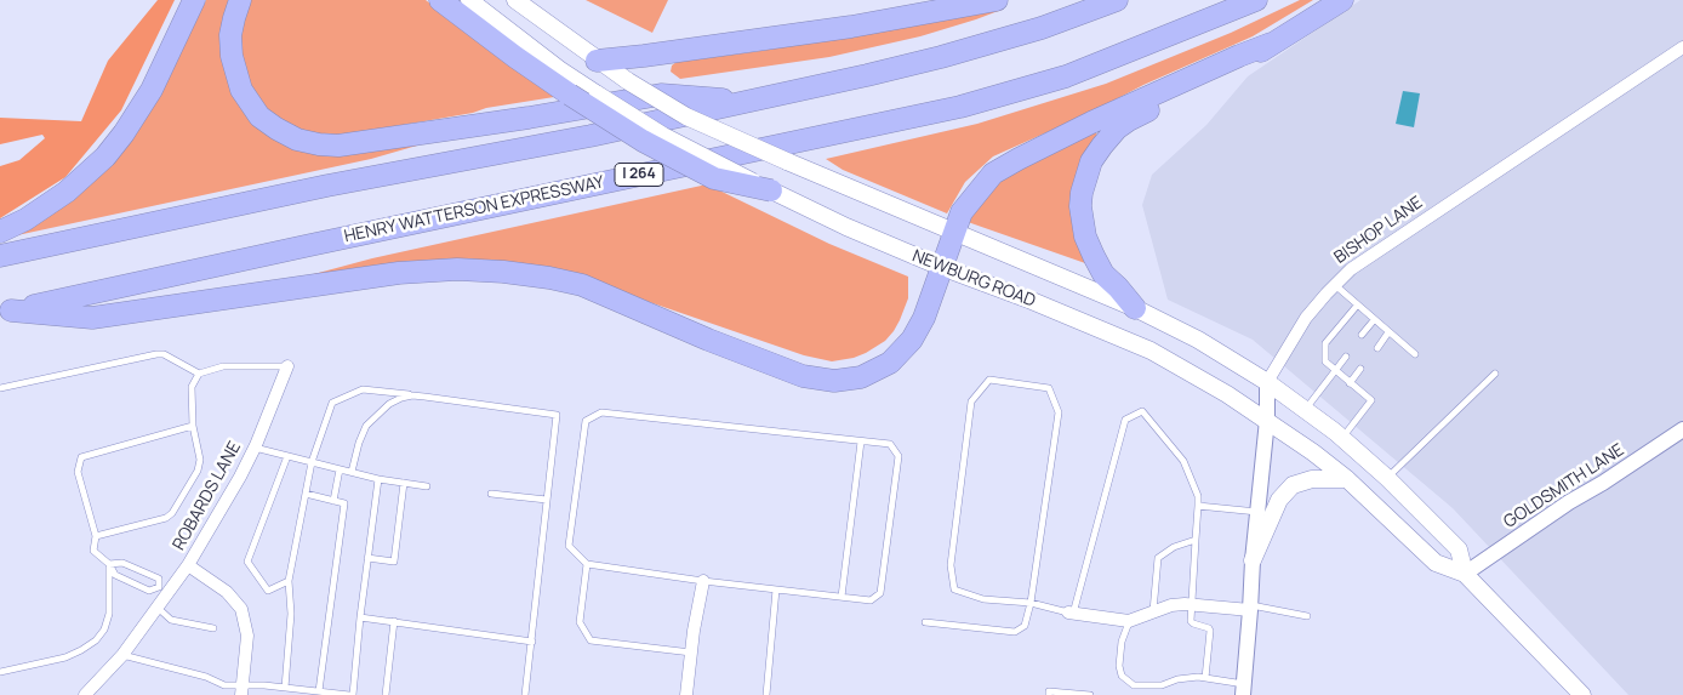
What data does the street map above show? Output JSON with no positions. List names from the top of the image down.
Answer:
{
  "streets": {
    "highway": ["I 264", "HENRY WATTERSON EXPRESSWAY"],
    "main road": ["NEWBURG ROAD"],
    "street": ["BISHOP LANE", "GOLDSMITH LANE", "ROBARDS LANE"]
  },
  "crossings": [
    ["BISHOP LANE", "NEWBURG ROAD"],
    ["NEWBURG ROAD", "GOLDSMITH LANE"]
  ]
}
